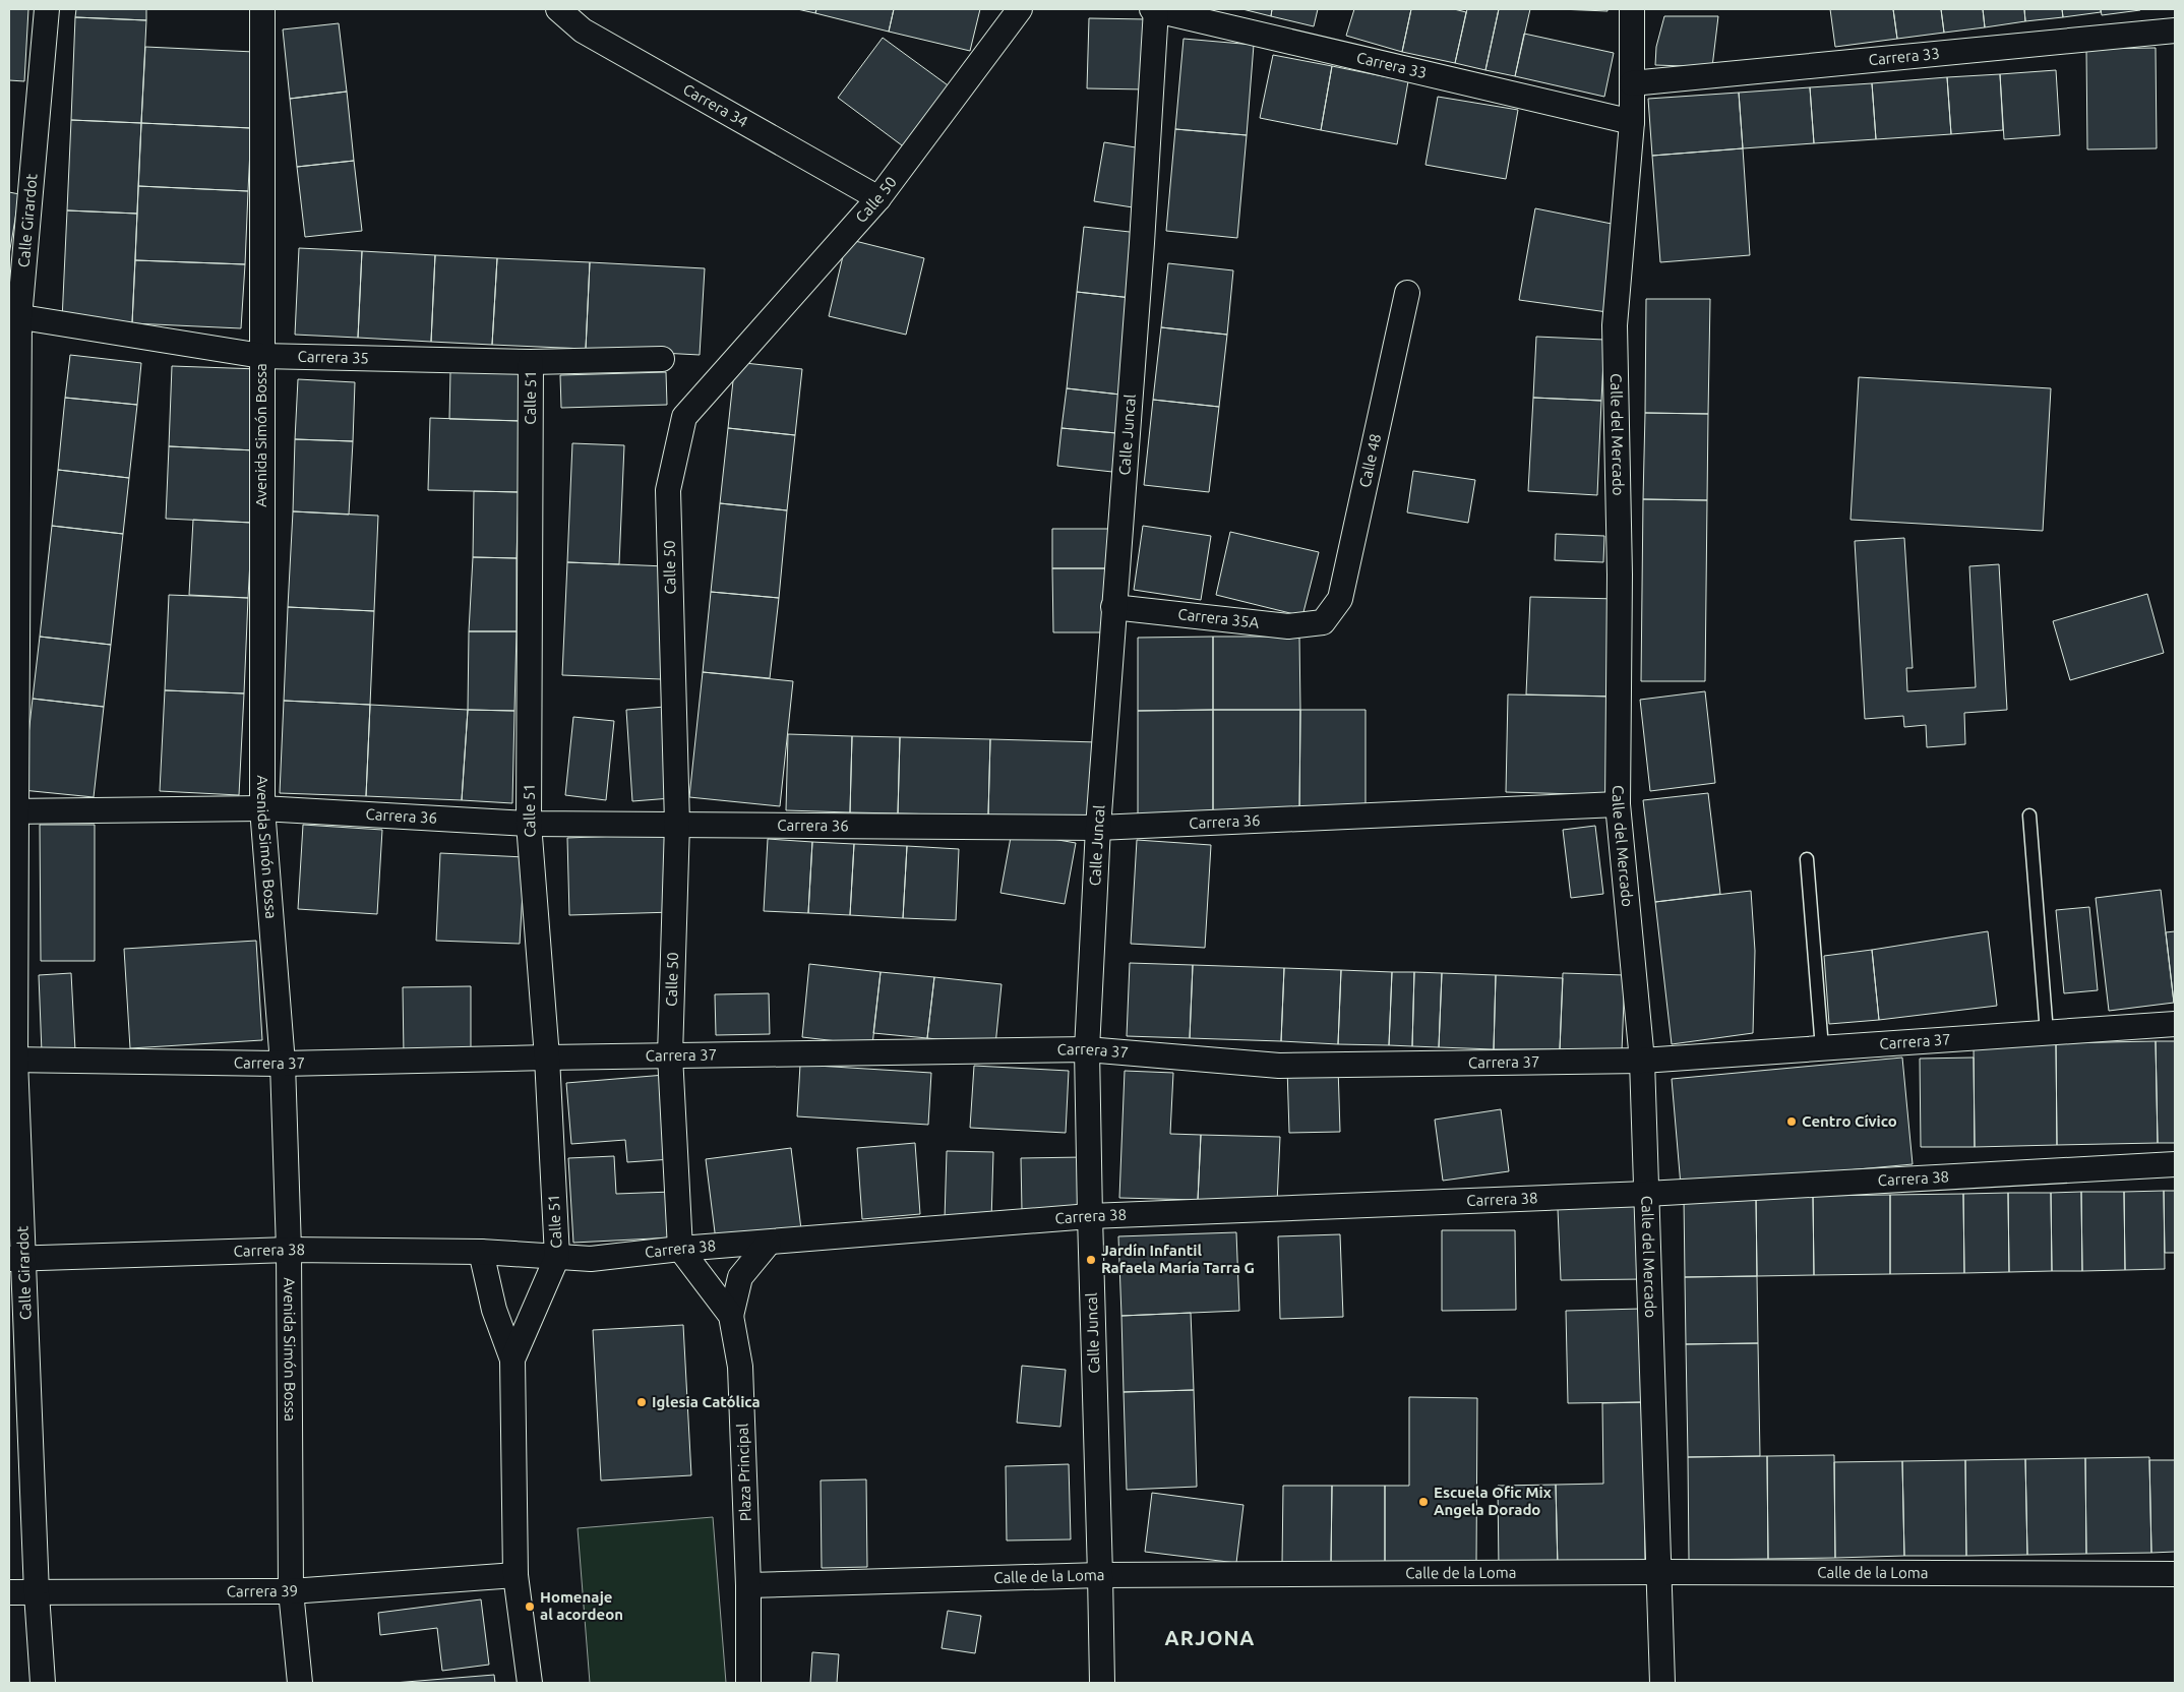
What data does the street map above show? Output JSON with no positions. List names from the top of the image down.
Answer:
{
  "streets": {
    "street": [
      "Carrera 33",
      "Carrera 34",
      "Calle 50",
      "Calle Girardot",
      "Carrera 35",
      "Calle 51",
      "Calle Juncal",
      "Calle del Mercado",
      "Avenida Simón Bossa",
      "Calle 48",
      "Carrera 35A",
      "Carrera 36",
      "Carrera 37",
      "Carrera 38",
      "Plaza Principal",
      "Calle de la Loma",
      "Carrera 39"
    ]
  },
  "crossings": [
    ["Carrera 33", "Calle Juncal"],
    ["Carrera 33", "Calle del Mercado"],
    ["Carrera 34", "Calle 50"],
    ["Calle 50", "Carrera 36"],
    ["Calle 50", "Carrera 37"],
    ["Calle 50", "Carrera 38"],
    ["Calle 50", "Plaza Principal"],
    ["Calle Girardot", "Carrera 35"],
    ["Calle Girardot", "Carrera 36"],
    ["Calle Girardot", "Carrera 37"],
    ["Calle Girardot", "Carrera 38"],
    ["Calle Girardot", "Carrera 39"],
    ["Carrera 35", "Calle 51"],
    ["Carrera 35", "Avenida Simón Bossa"],
    ["Calle 51", "Carrera 36"],
    ["Calle 51", "Carrera 37"],
    ["Calle 51", "Carrera 38"],
    ["Calle Juncal", "Carrera 35A"],
    ["Calle Juncal", "Carrera 36"],
    ["Calle Juncal", "Carrera 37"],
    ["Calle Juncal", "Carrera 38"],
    ["Calle Juncal", "Calle de la Loma"],
    ["Calle del Mercado", "Carrera 36"],
    ["Calle del Mercado", "Carrera 37"],
    ["Calle del Mercado", "Carrera 38"],
    ["Calle del Mercado", "Calle de la Loma"],
    ["Avenida Simón Bossa", "Carrera 36"],
    ["Avenida Simón Bossa", "Carrera 37"],
    ["Avenida Simón Bossa", "Carrera 38"],
    ["Avenida Simón Bossa", "Carrera 39"],
    ["Calle 48", "Carrera 35A"],
    ["Carrera 38", "Plaza Principal"],
    ["Plaza Principal", "Calle de la Loma"]
  ],
  "districts": ["ARJONA"],
  "places": [
    "Centro Cívico",
    "Jardín Infantil Rafaela María Tarra G",
    "Iglesia Católica",
    "Escuela Ofic Mix Angela Dorado",
    "Homenaje al acordeon"
  ]
}
